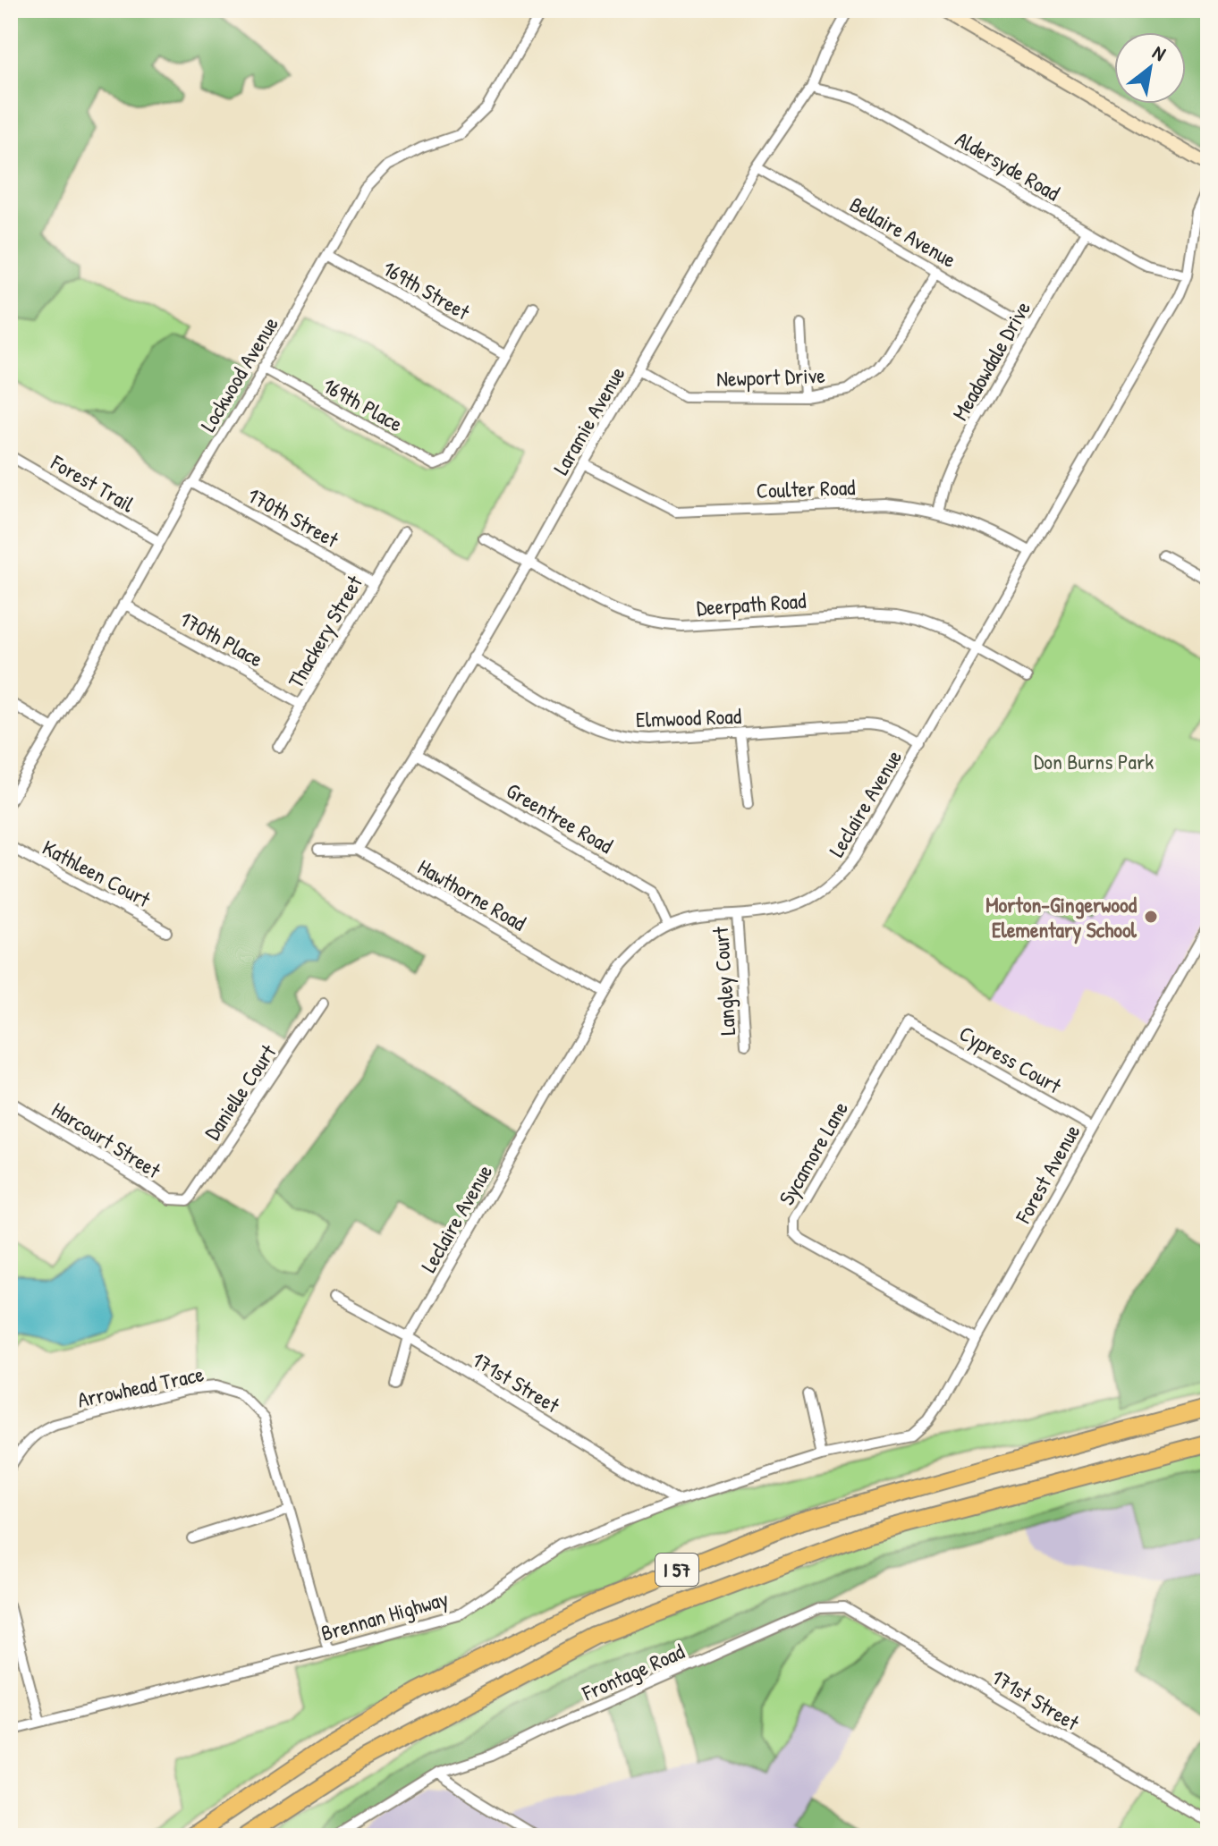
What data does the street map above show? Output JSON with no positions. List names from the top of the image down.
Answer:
{
  "streets": {
    "highway": ["I 57"],
    "street": [
      "Aldersyde Road",
      "Bellaire Avenue",
      "169th Street",
      "Meadowdale Drive",
      "Lockwood Avenue",
      "Newport Drive",
      "169th Place",
      "Laramie Avenue",
      "Forest Trail",
      "Coulter Road",
      "170th Street",
      "Deerpath Road",
      "Thackery Street",
      "170th Place",
      "Elmwood Road",
      "Leclaire Avenue",
      "Greentree Road",
      "Kathleen Court",
      "Hawthorne Road",
      "Langley Court",
      "Cypress Court",
      "Danielle Court",
      "Harcourt Street",
      "Sycamore Lane",
      "Forest Avenue",
      "171st Street",
      "Arrowhead Trace",
      "Brennan Highway",
      "Frontage Road"
    ]
  },
  "crossings": [
    ["Aldersyde Road", "Meadowdale Drive"],
    ["Aldersyde Road", "Laramie Avenue"],
    ["Aldersyde Road", "Leclaire Avenue"],
    ["Bellaire Avenue", "Meadowdale Drive"],
    ["Bellaire Avenue", "Newport Drive"],
    ["Bellaire Avenue", "Laramie Avenue"],
    ["169th Street", "Lockwood Avenue"],
    ["169th Street", "169th Place"],
    ["Meadowdale Drive", "Coulter Road"],
    ["Lockwood Avenue", "169th Place"],
    ["Lockwood Avenue", "Forest Trail"],
    ["Lockwood Avenue", "170th Street"],
    ["Lockwood Avenue", "170th Place"],
    ["Newport Drive", "Laramie Avenue"],
    ["Laramie Avenue", "Coulter Road"],
    ["Laramie Avenue", "Deerpath Road"],
    ["Laramie Avenue", "Elmwood Road"],
    ["Laramie Avenue", "Greentree Road"],
    ["Laramie Avenue", "Hawthorne Road"],
    ["Coulter Road", "Leclaire Avenue"],
    ["170th Street", "Thackery Street"],
    ["Deerpath Road", "Leclaire Avenue"],
    ["Thackery Street", "170th Place"],
    ["Elmwood Road", "Leclaire Avenue"],
    ["Leclaire Avenue", "Greentree Road"],
    ["Leclaire Avenue", "Hawthorne Road"],
    ["Leclaire Avenue", "Langley Court"],
    ["Leclaire Avenue", "171st Street"],
    ["Cypress Court", "Sycamore Lane"],
    ["Cypress Court", "Forest Avenue"],
    ["Danielle Court", "Harcourt Street"],
    ["Sycamore Lane", "Forest Avenue"],
    ["Forest Avenue", "Brennan Highway"],
    ["171st Street", "Brennan Highway"],
    ["171st Street", "Frontage Road"],
    ["Arrowhead Trace", "Brennan Highway"]
  ],
  "parks": ["Don Burns Park"],
  "places": ["Morton-Gingerwood Elementary School"],
  "north": "top right"
}
